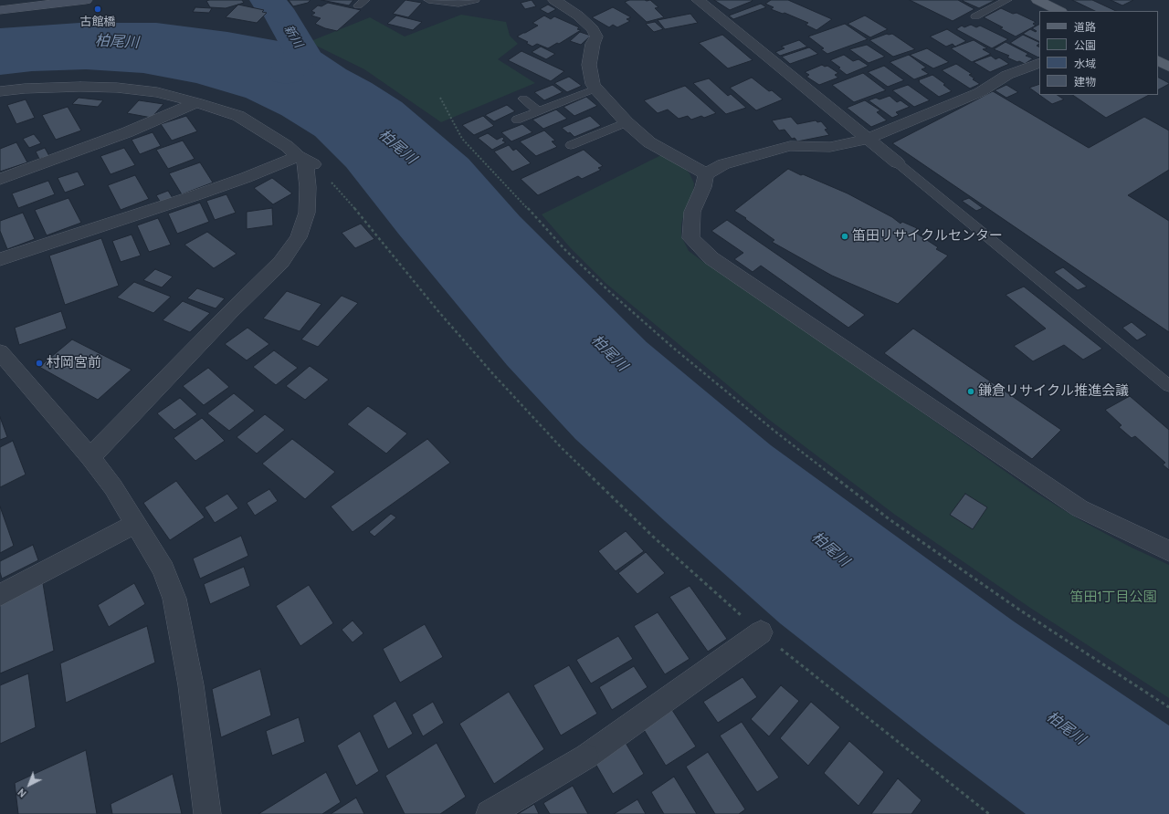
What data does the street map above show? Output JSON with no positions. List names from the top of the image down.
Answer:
{
  "water": ["新川", "柏尾川"],
  "parks": ["笛田1丁目公園"],
  "places": [
    "古館橋",
    "笛田リサイクルセンター",
    "村岡宮前",
    "鎌倉リサイクル推進会議"
  ],
  "legend": [
    "道路",
    "公園",
    "水域",
    "建物"
  ],
  "north": "bottom left"
}
